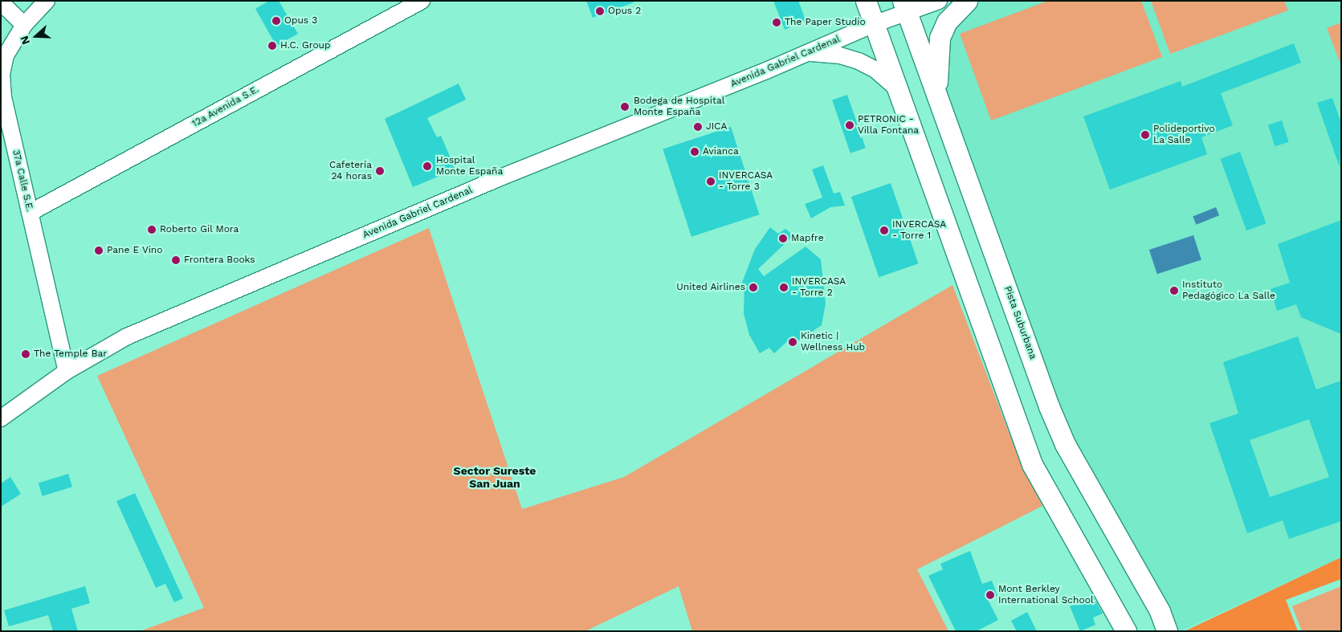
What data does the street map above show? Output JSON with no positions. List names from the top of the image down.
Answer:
{
  "streets": {
    "main road": ["Pista Suburbana"],
    "street": ["Avenida Gabriel Cardenal", "12a Avenida S.E.", "37a Calle S.E."]
  },
  "crossings": [
    ["Avenida Gabriel Cardenal", "37a Calle S.E."],
    ["Avenida Gabriel Cardenal", "Pista Suburbana"],
    ["12a Avenida S.E.", "37a Calle S.E."]
  ],
  "districts": ["Sector Sureste San Juan"],
  "places": [
    "Opus 2",
    "Opus 3",
    "The Paper Studio",
    "H.C. Group",
    "Bodega de Hospital Monte España",
    "PETRONIC - Villa Fontana",
    "JICA",
    "Polideportivo La Salle",
    "Avianca",
    "Hospital Monte España",
    "Cafetería 24 horas",
    "INVERCASA - Torre 3",
    "Roberto Gil Mora",
    "INVERCASA - Torre 1",
    "Mapfre",
    "Pane E Vino",
    "Frontera Books",
    "United Airlines",
    "INVERCASA - Torre 2",
    "Instituto Pedagógico La Salle",
    "Kinetic | Wellness Hub",
    "The Temple Bar",
    "Mont Berkley International School"
  ],
  "north": "left"
}
